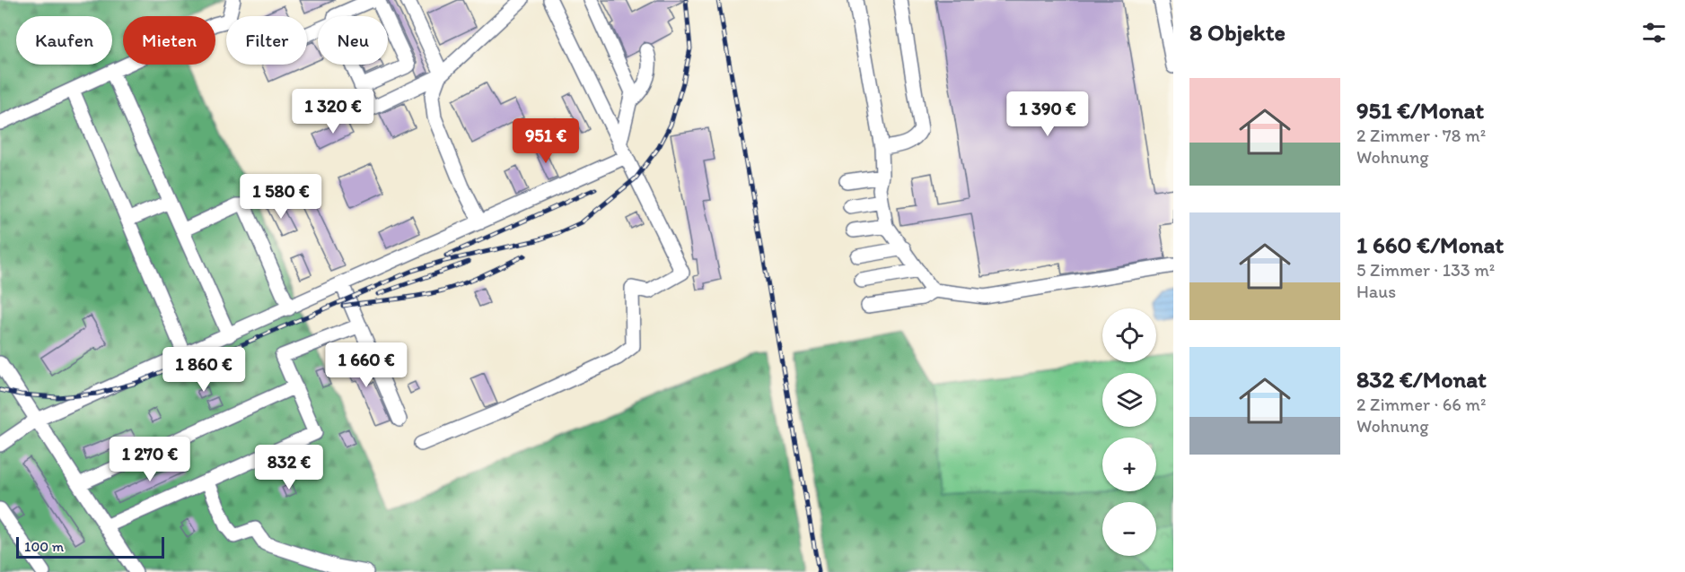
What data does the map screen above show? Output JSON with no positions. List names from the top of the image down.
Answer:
{
  "scale_bar": "100 m",
  "page": {
    "heading": "8 Objekte",
    "chip": [
      "Kaufen",
      "Mieten",
      "Filter",
      "Neu"
    ],
    "list": [
      {
        "name": "951 €/Monat",
        "note": "2 Zimmer · 78 m² · Wohnung"
      },
      {
        "name": "1 660 €/Monat",
        "note": "5 Zimmer · 133 m² · Haus"
      },
      {
        "name": "832 €/Monat",
        "note": "2 Zimmer · 66 m² · Wohnung"
      }
    ],
    "price": [
      "1 320 €",
      "1 390 €",
      "951 €",
      "1 580 €",
      "1 660 €",
      "1 860 €",
      "1 270 €",
      "832 €"
    ],
    "map_buttons": ["+", "−"],
    "scale": "100 m"
  }
}
